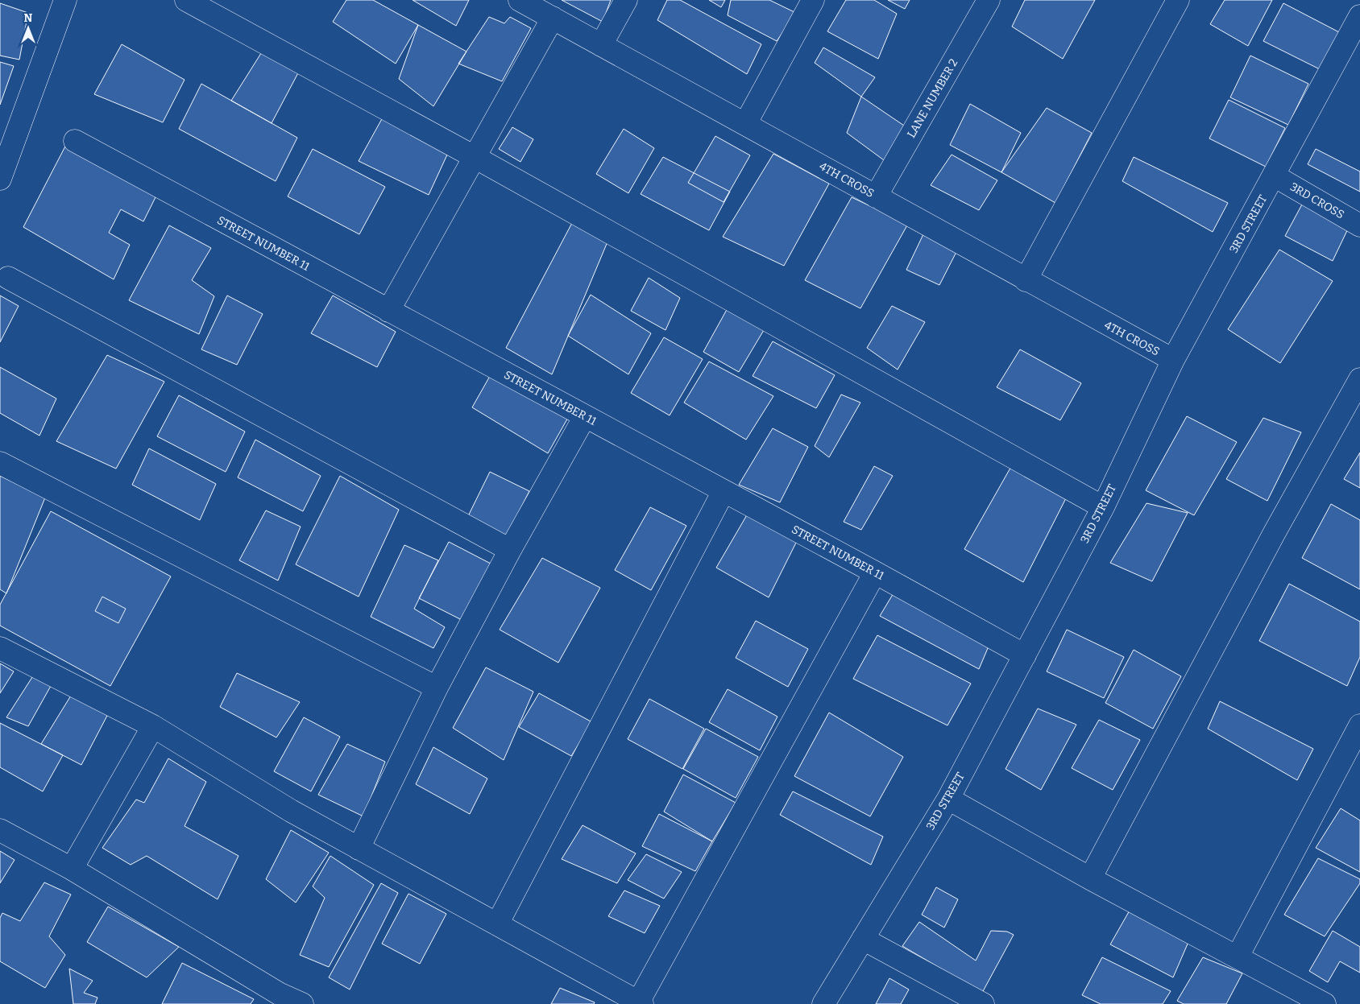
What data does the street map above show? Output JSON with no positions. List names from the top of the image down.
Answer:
{
  "streets": {
    "street": [
      "LANE NUMBER 2",
      "4TH CROSS",
      "3RD CROSS",
      "3RD STREET",
      "STREET NUMBER 11"
    ]
  },
  "crossings": [
    ["LANE NUMBER 2", "4TH CROSS"],
    ["4TH CROSS", "3RD STREET"],
    ["3RD CROSS", "3RD STREET"],
    ["3RD STREET", "STREET NUMBER 11"]
  ],
  "north": "top"
}
